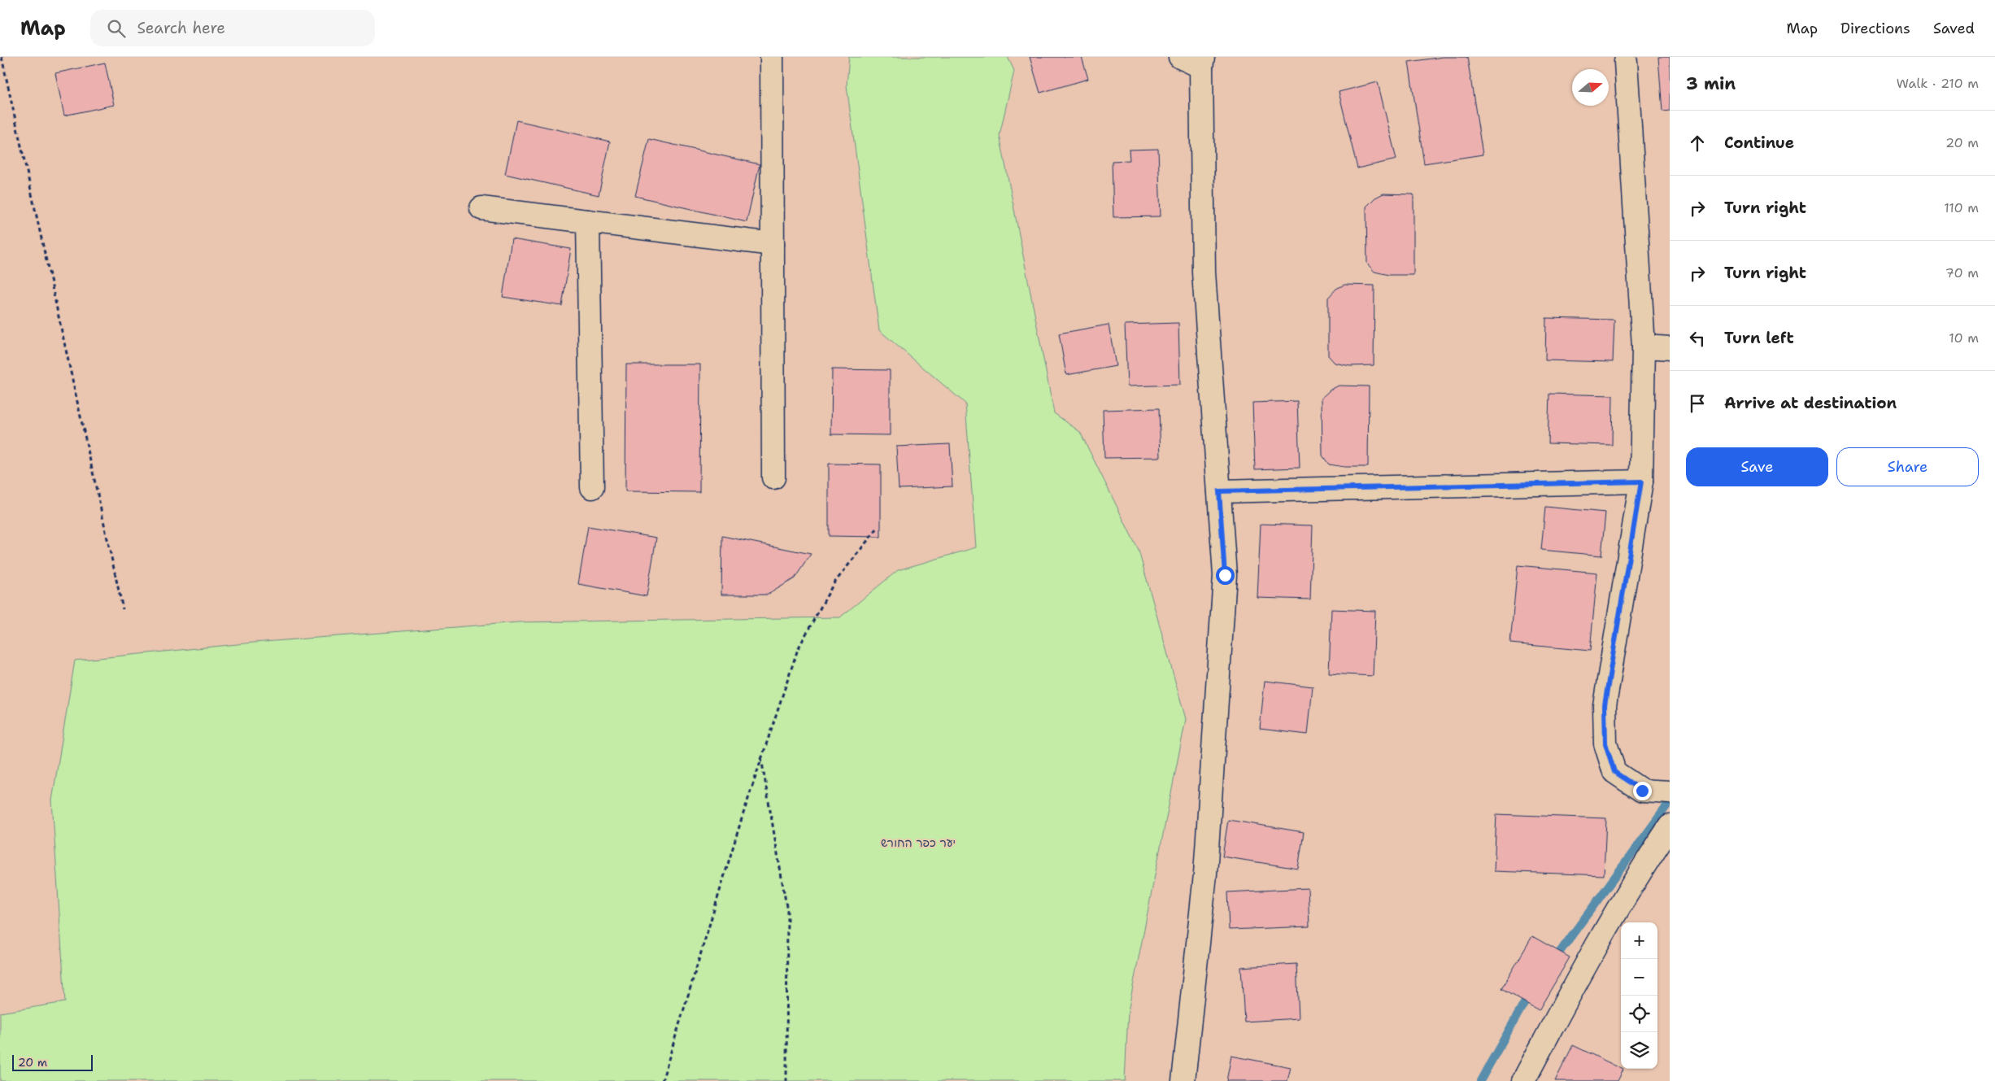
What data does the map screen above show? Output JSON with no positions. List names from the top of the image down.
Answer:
{
  "parks": ["יער כפר החורש"],
  "scale_bar": "20 m",
  "north": "right",
  "page": {
    "header": "Map",
    "search": "Search here",
    "nav": ["Map", "Directions", "Saved"],
    "heading": ["3 min", "Walk · 210 m"],
    "list": [
      ["Continue", "20 m"],
      ["Turn right", "110 m"],
      ["Turn right", "70 m"],
      ["Turn left", "10 m"],
      "Arrive at destination"
    ],
    "buttons": ["Save", "Share"],
    "map_buttons": ["+", "−"],
    "scale": "20 m"
  }
}
